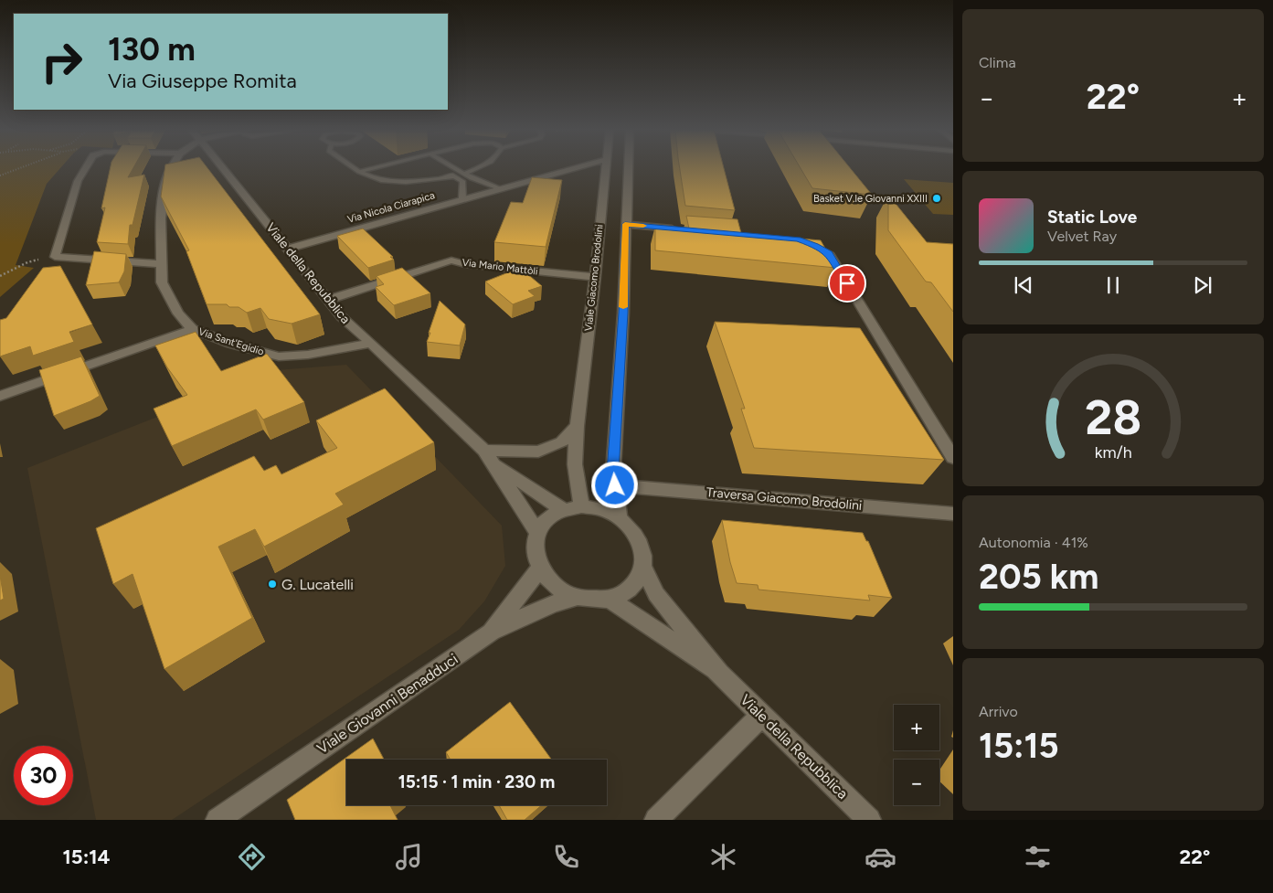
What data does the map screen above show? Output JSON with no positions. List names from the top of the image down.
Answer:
{
  "streets": {
    "street": [
      "Via Nicola Ciarapica",
      "Via Mario Mattòli",
      "Viale della Repubblica",
      "Viale Giacomo Brodolini",
      "Via Sant'Egidio",
      "Traversa Giacomo Brodolini",
      "Viale Giovanni Benadduci"
    ]
  },
  "crossings": [
    ["Via Nicola Ciarapica", "Viale della Repubblica"],
    ["Via Mario Mattòli", "Viale della Repubblica"],
    ["Via Mario Mattòli", "Viale Giacomo Brodolini"],
    ["Viale della Repubblica", "Viale Giacomo Brodolini"],
    ["Viale della Repubblica", "Via Sant'Egidio"],
    ["Viale della Repubblica", "Viale Giovanni Benadduci"],
    ["Viale Giacomo Brodolini", "Viale Giovanni Benadduci"]
  ],
  "places": ["Basket V.le Giovanni XXIII", "G. Lucatelli"],
  "page": {
    "tile": [
      "Clima",
      ["Autonomia · 41%", "205 km"],
      ["Arrivo", "15:15"]
    ],
    "turn": ["130 m", "Via Giuseppe Romita"],
    "heat": ["−", "22°", "+"],
    "song": ["Static Love", "Velvet Ray"],
    "map_buttons": ["+", "−"],
    "limit": "30",
    "trip": "15:15 · 1 min · 230 m",
    "tabs": ["15:14", "22°"],
    "gauge": ["28", "km/h"]
  }
}
